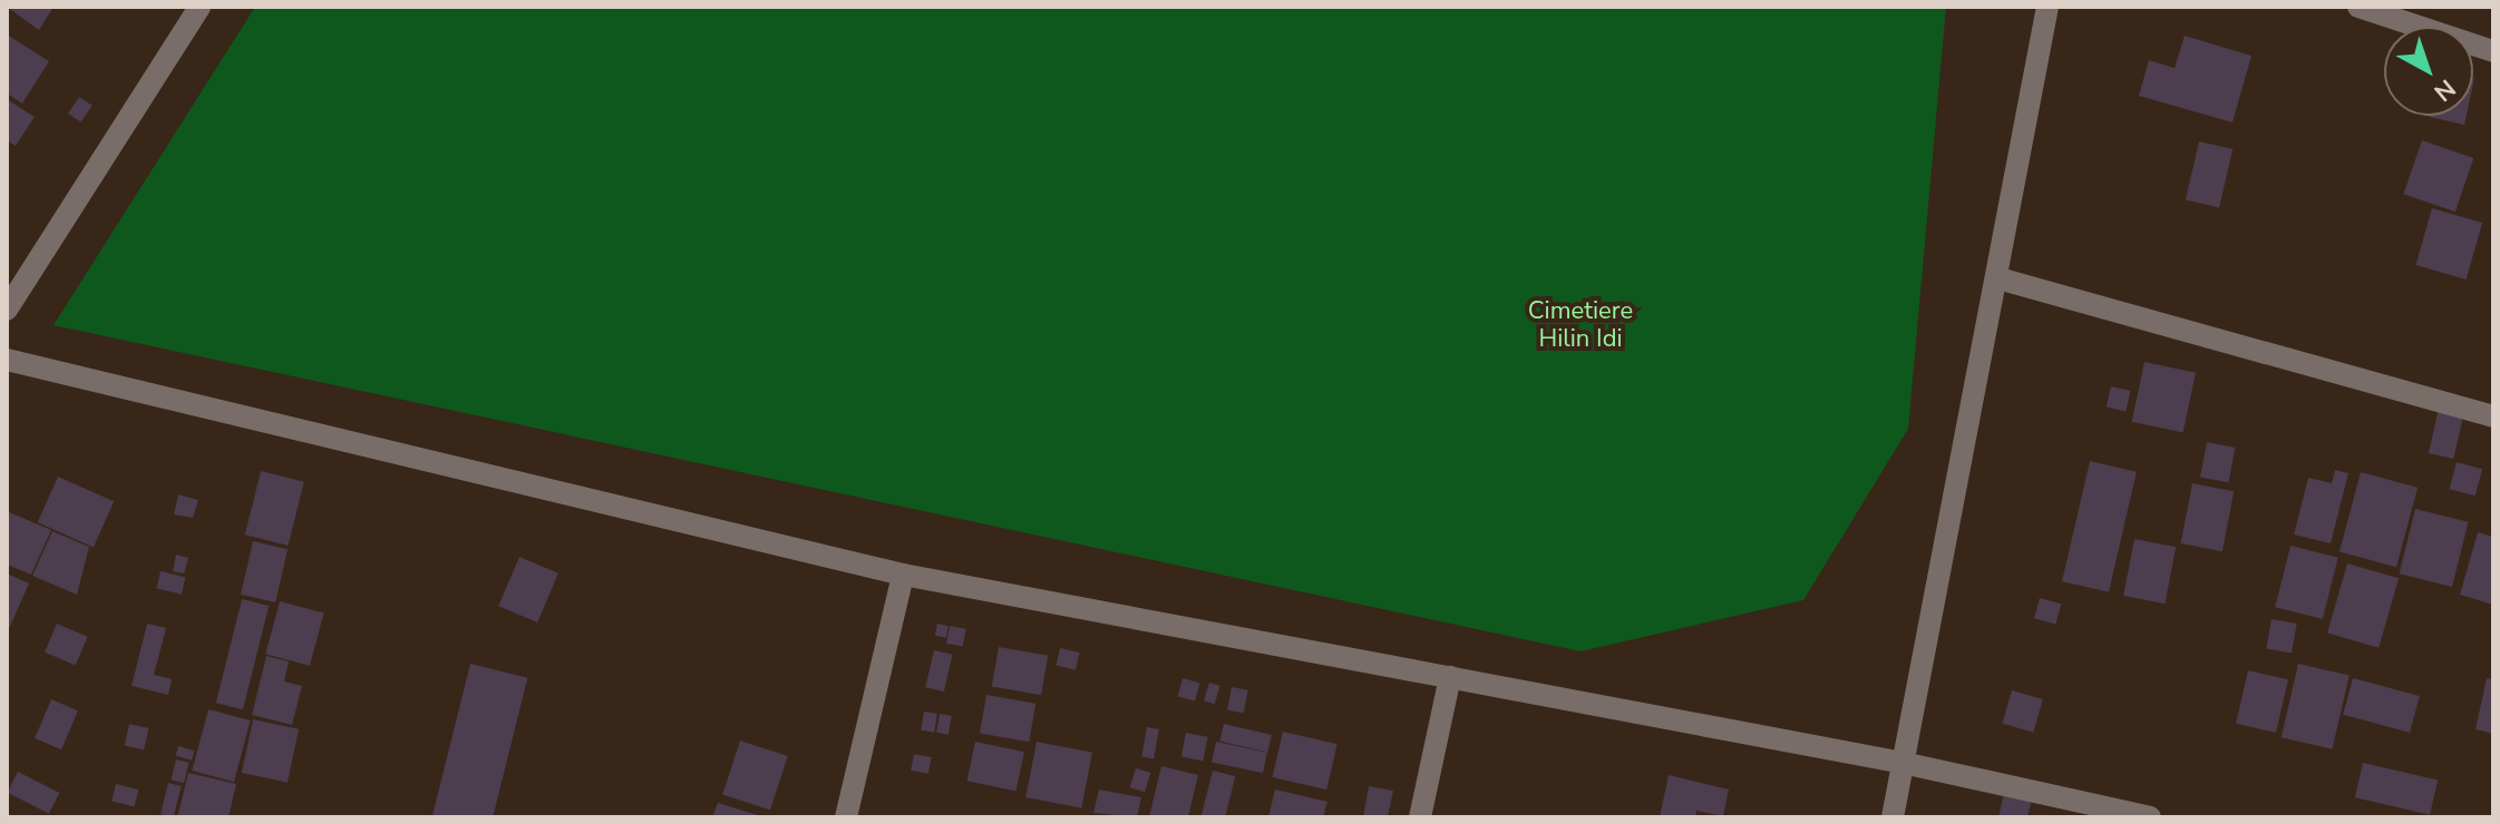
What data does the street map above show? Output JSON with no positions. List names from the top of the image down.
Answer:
{
  "parks": ["Cimetiere Hilin Idi"],
  "north": "bottom right"
}
